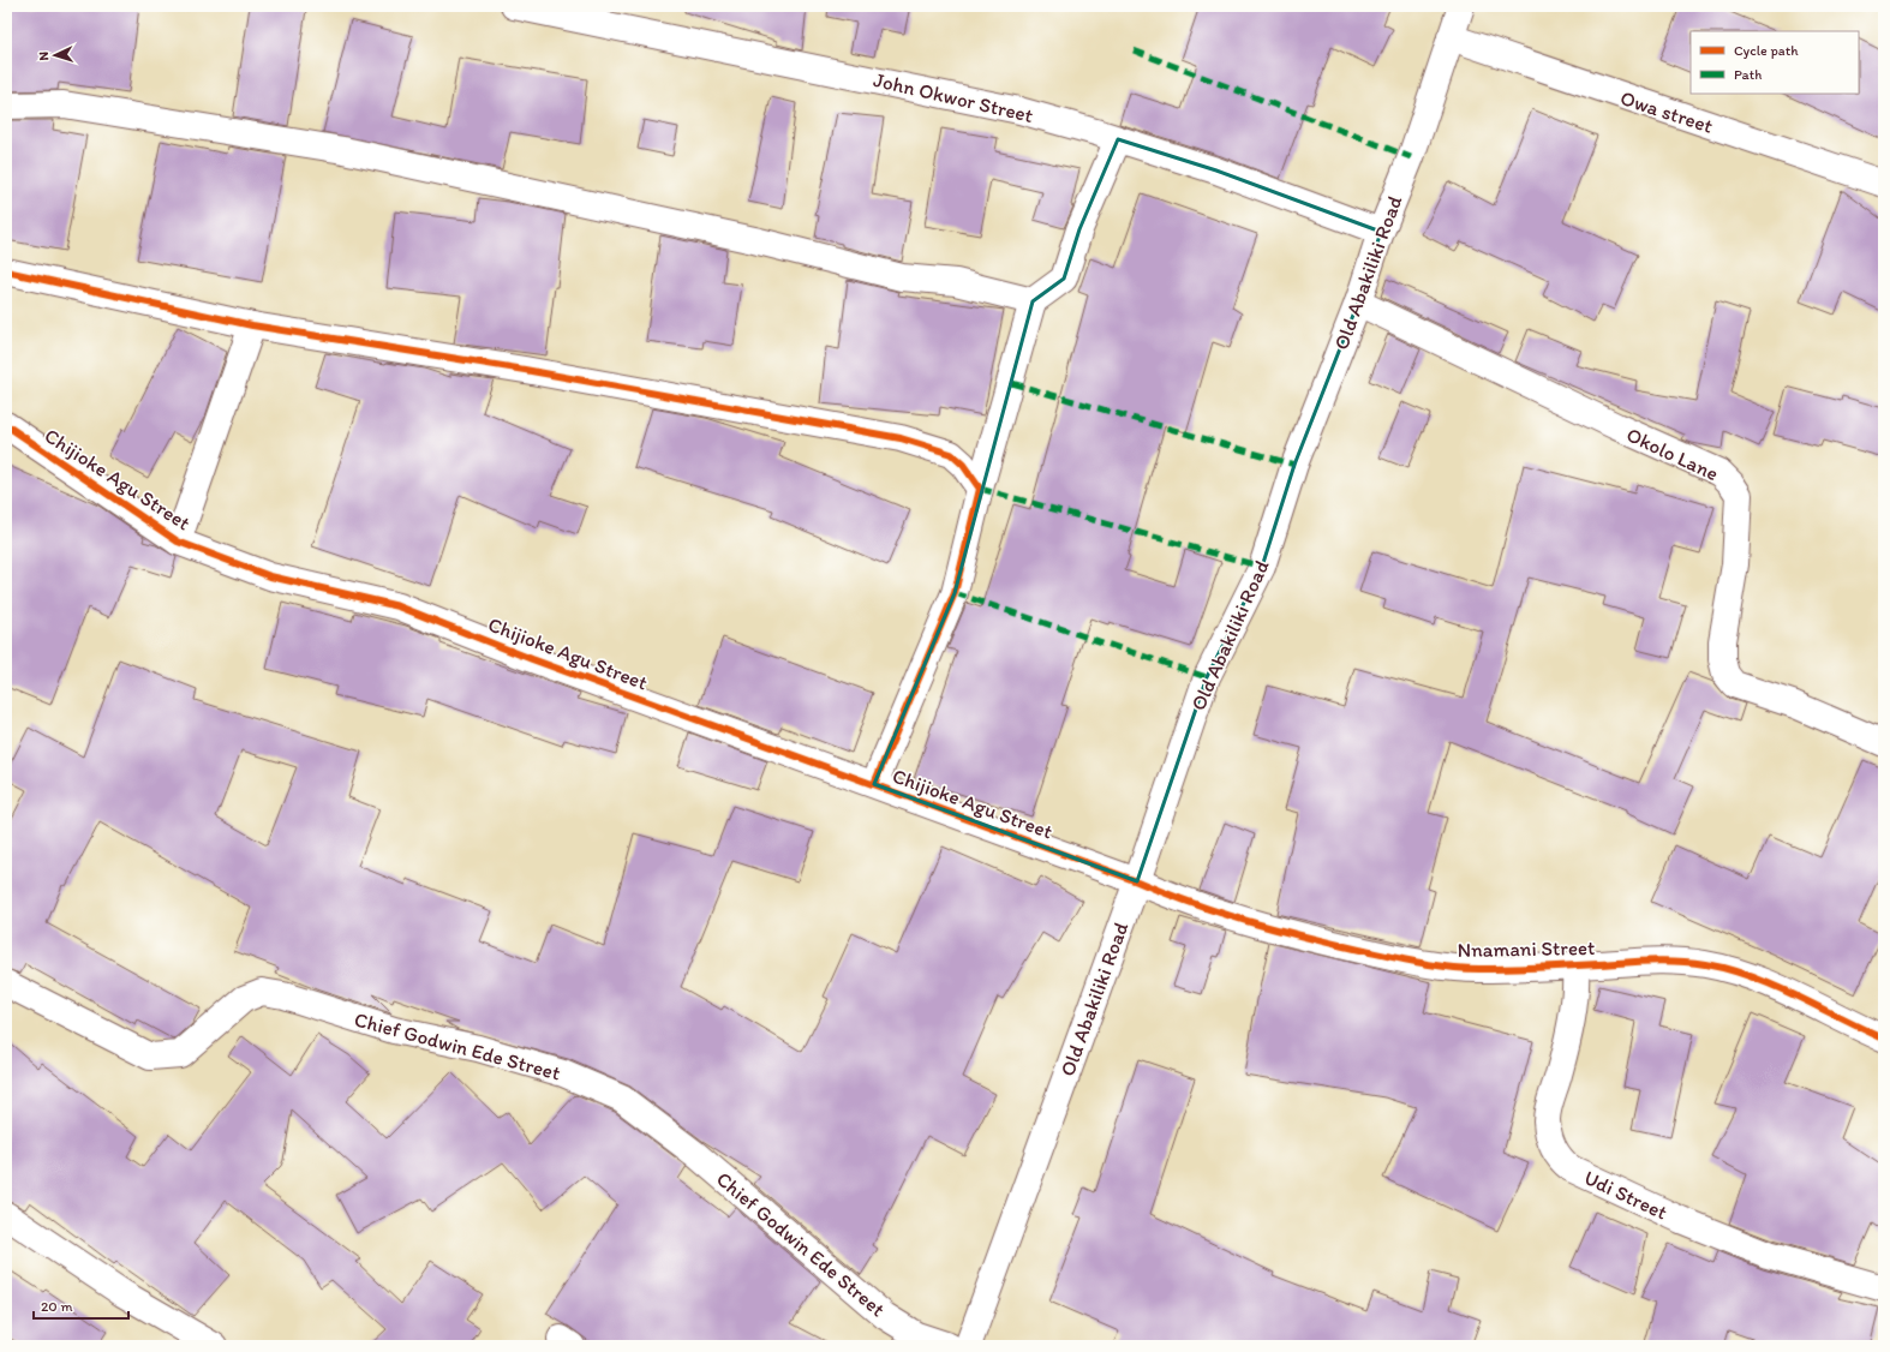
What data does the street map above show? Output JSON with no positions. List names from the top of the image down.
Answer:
{
  "streets": {
    "street": [
      "John Okwor Street",
      "Owa street",
      "Old Abakiliki Road",
      "Okolo Lane",
      "Chijioke Agu Street",
      "Nnamani Street",
      "Chief Godwin Ede Street",
      "Udi Street"
    ]
  },
  "crossings": [
    ["John Okwor Street", "Old Abakiliki Road"],
    ["Owa street", "Old Abakiliki Road"],
    ["Old Abakiliki Road", "Okolo Lane"],
    ["Old Abakiliki Road", "Chijioke Agu Street"],
    ["Old Abakiliki Road", "Nnamani Street"],
    ["Chijioke Agu Street", "Nnamani Street"],
    ["Nnamani Street", "Udi Street"]
  ],
  "legend": ["Cycle path", "Path"],
  "scale_bar": "20 m",
  "north": "left"
}
